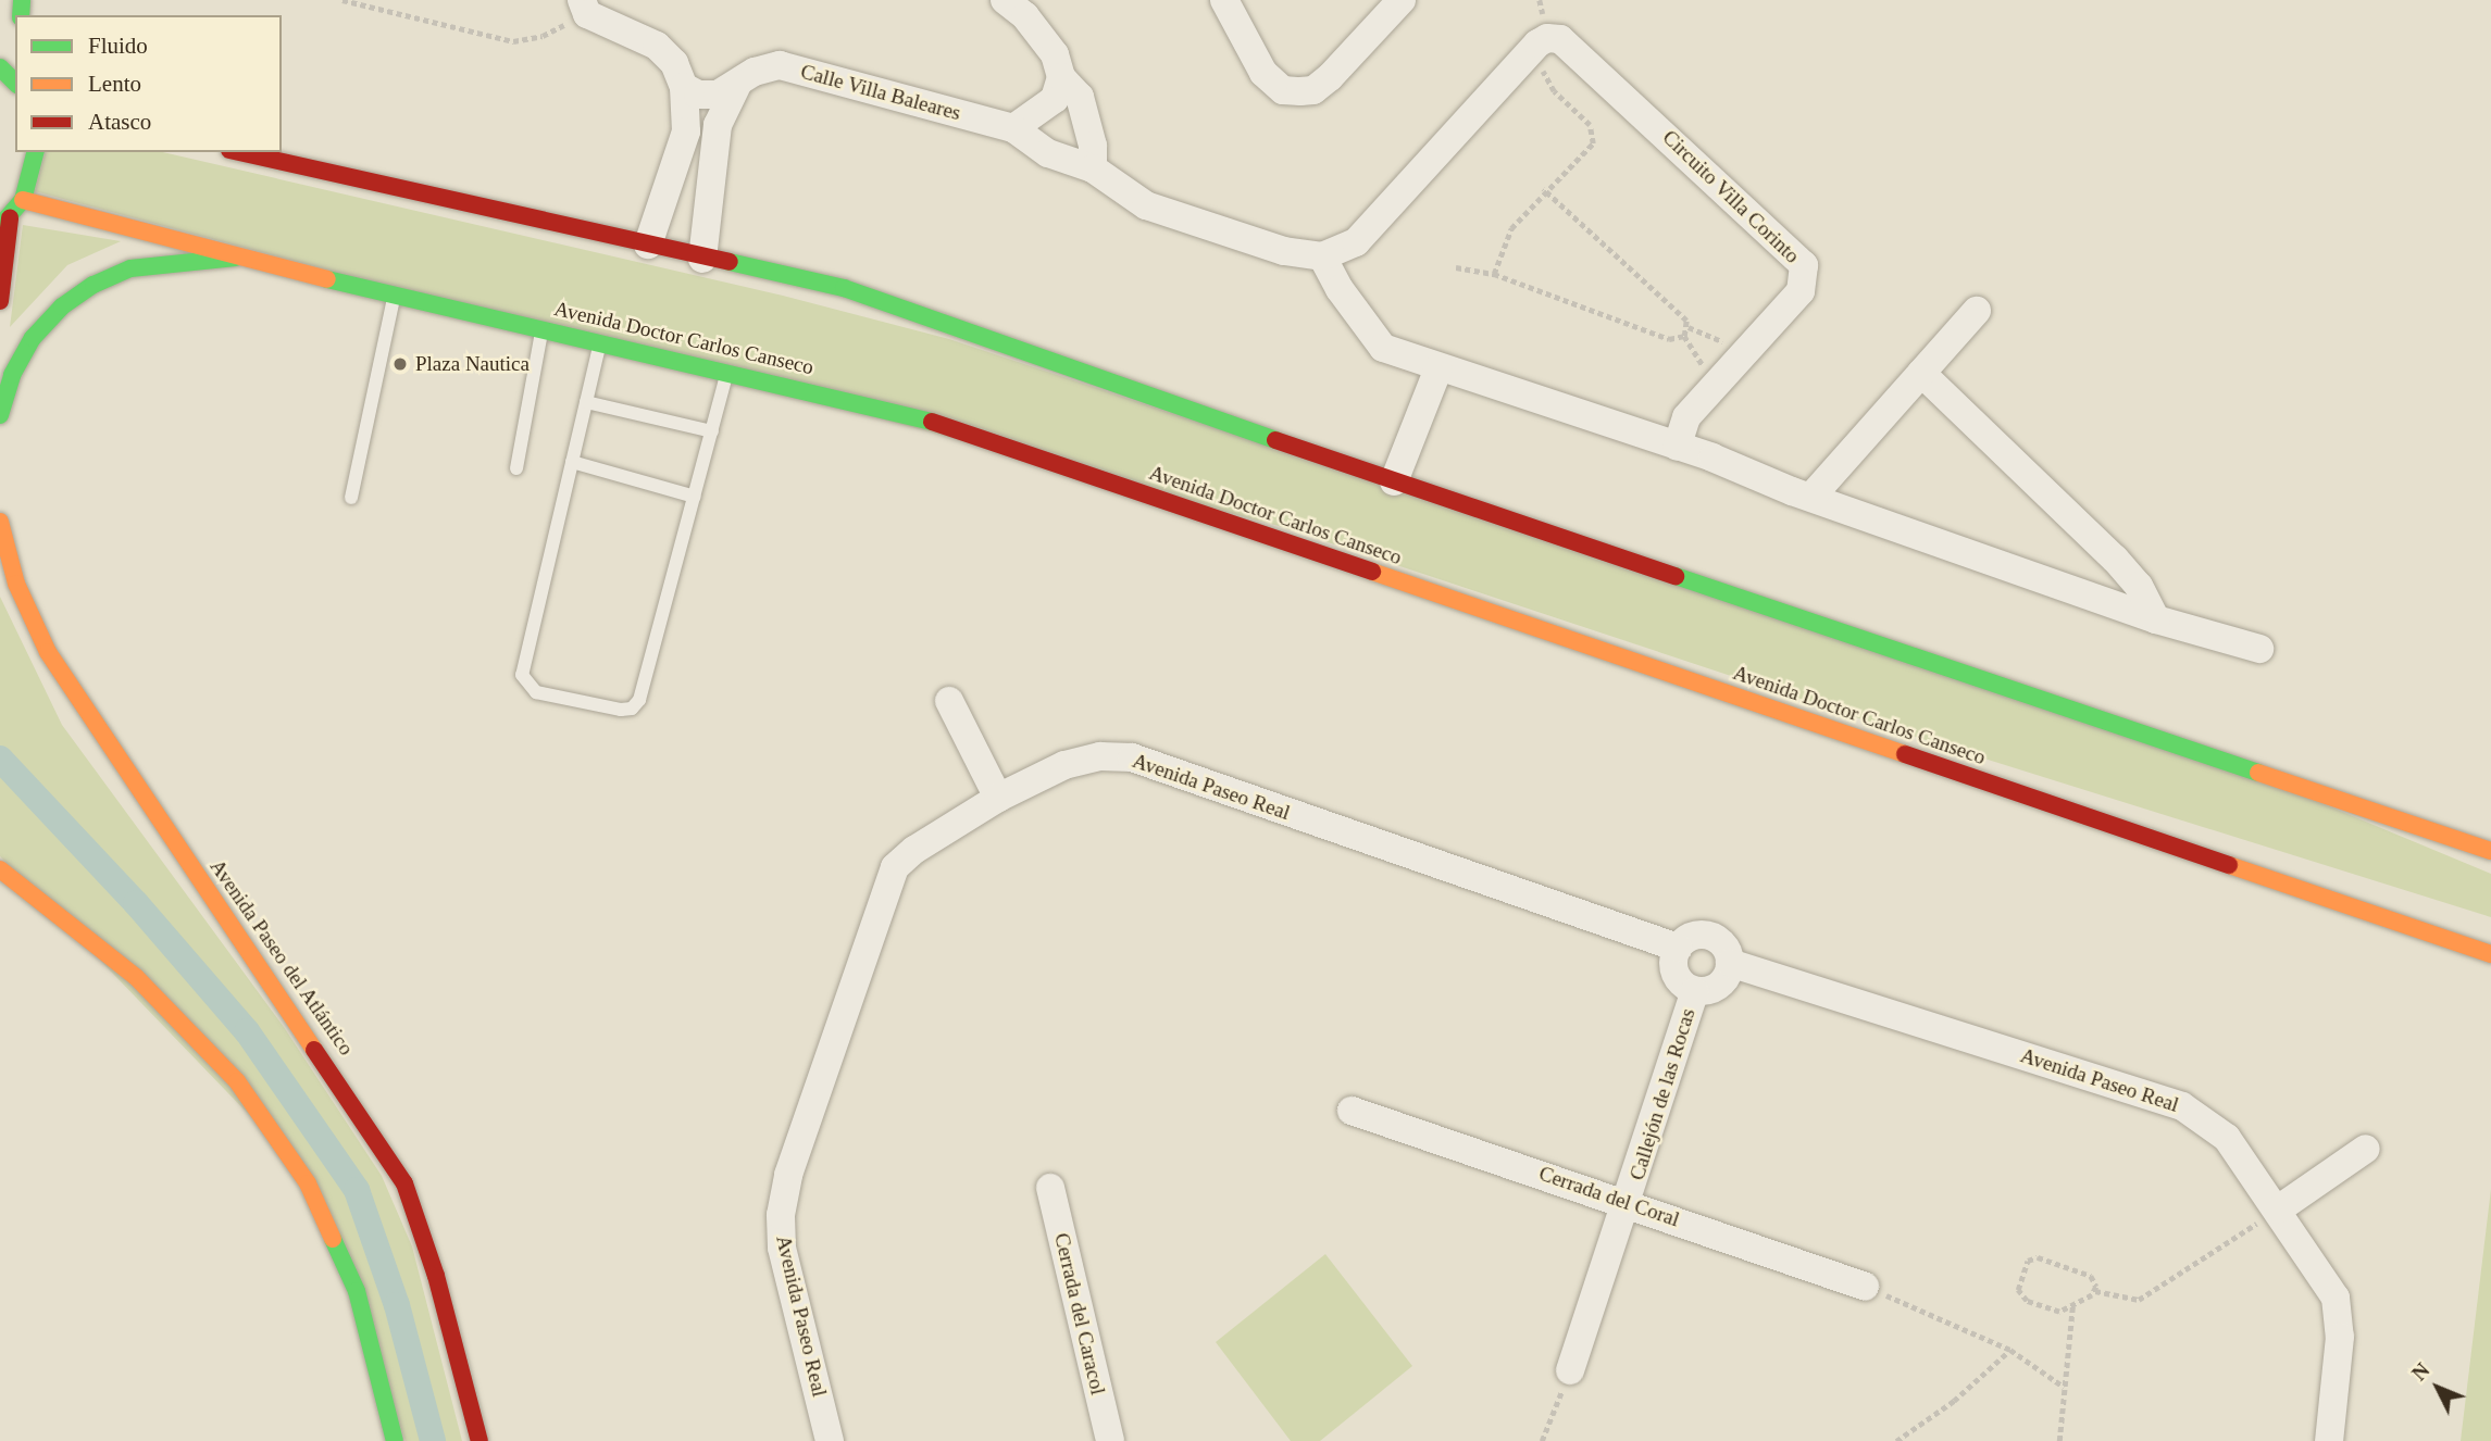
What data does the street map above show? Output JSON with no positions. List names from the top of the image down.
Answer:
{
  "streets": {
    "main road": ["Avenida Doctor Carlos Canseco", "Avenida Paseo del Atlántico"],
    "street": [
      "Calle Villa Baleares",
      "Circuito Villa Corinto",
      "Avenida Paseo Real",
      "Callejón de las Rocas",
      "Cerrada del Coral",
      "Cerrada del Caracol"
    ]
  },
  "crossings": [
    ["Avenida Paseo Real", "Callejón de las Rocas"],
    ["Callejón de las Rocas", "Cerrada del Coral"]
  ],
  "places": ["Plaza Nautica"],
  "legend": ["Fluido", "Lento", "Atasco"],
  "north": "top left"
}
